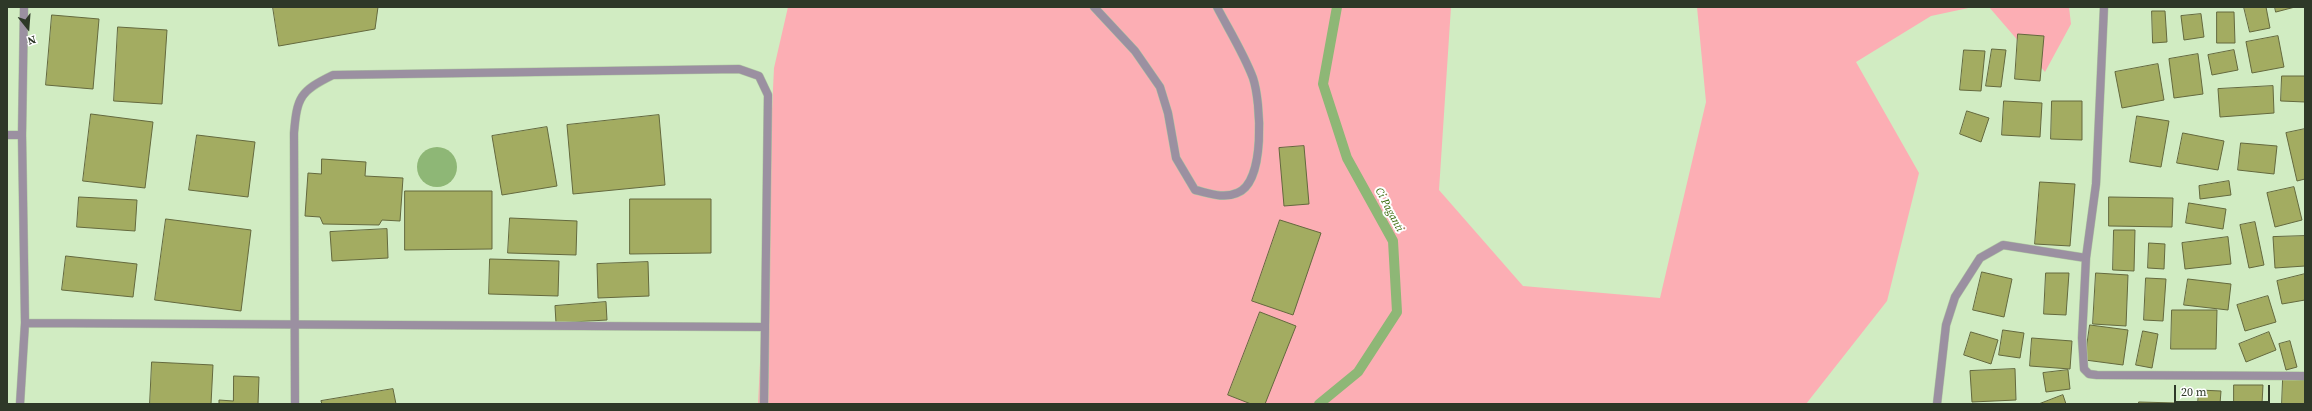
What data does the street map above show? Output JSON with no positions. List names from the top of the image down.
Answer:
{
  "water": ["Ci Paganti"],
  "scale_bar": "20 m",
  "north": "bottom"
}
